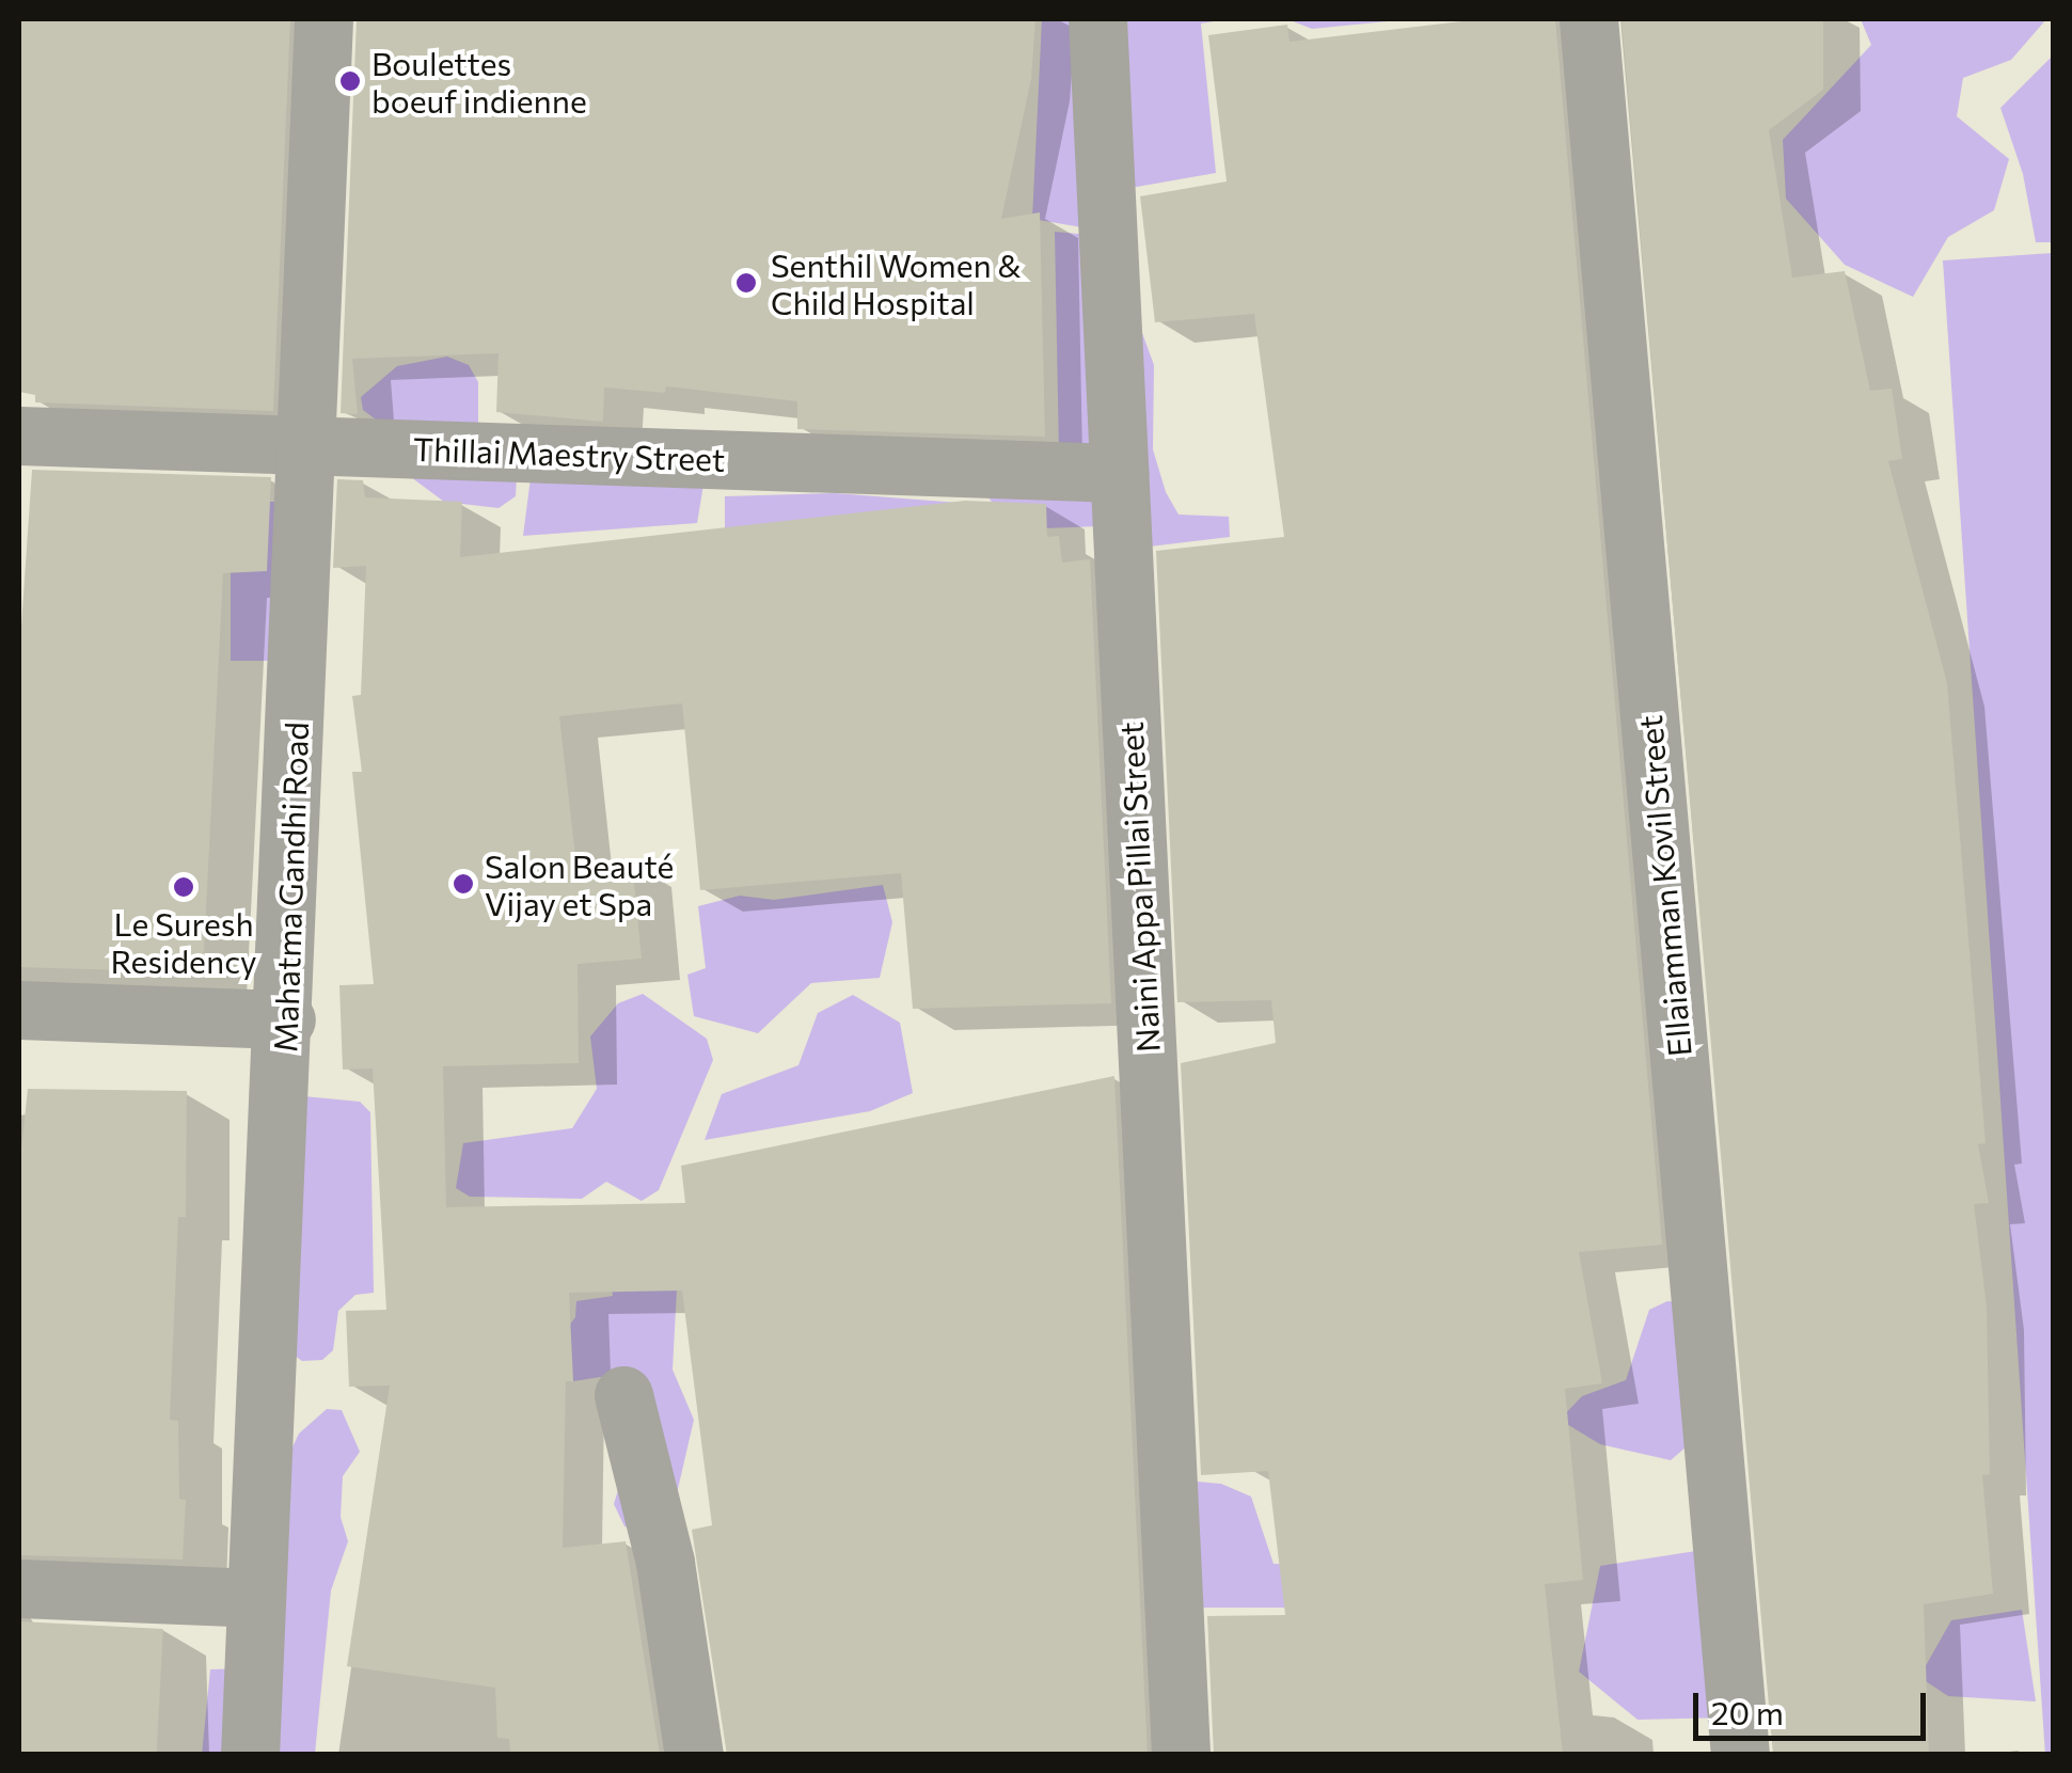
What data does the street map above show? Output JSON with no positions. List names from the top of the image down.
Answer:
{
  "streets": {
    "street": [
      "Thillai Maestry Street",
      "Ellaiamman Kovil Street",
      "Mahatma Gandhi Road",
      "Naini Appa Pillai Street"
    ]
  },
  "crossings": [
    ["Thillai Maestry Street", "Mahatma Gandhi Road"],
    ["Thillai Maestry Street", "Naini Appa Pillai Street"]
  ],
  "places": [
    "Boulettes boeuf indienne",
    "Senthil Women & Child Hospital",
    "Salon Beauté Vijay et Spa",
    "Le Suresh Residency"
  ],
  "scale_bar": "20 m"
}
